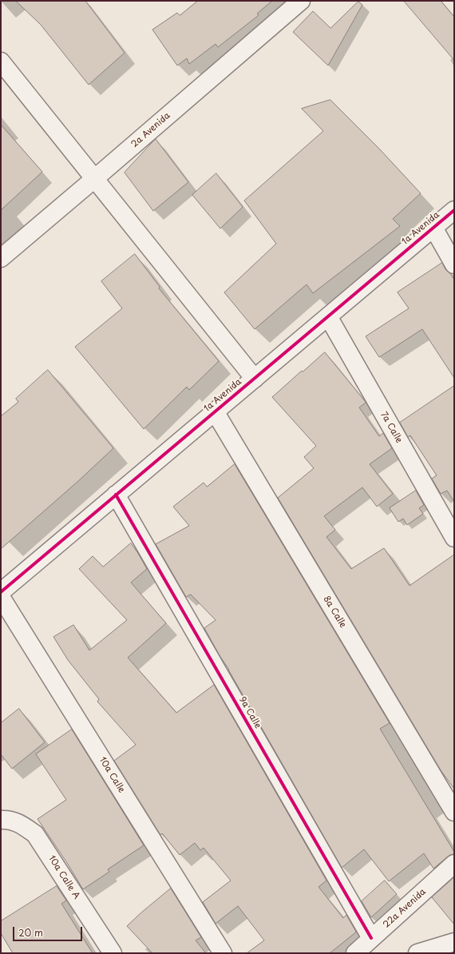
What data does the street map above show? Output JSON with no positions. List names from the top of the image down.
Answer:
{
  "streets": {
    "street": [
      "2a Avenida",
      "1a Avenida",
      "7a Calle",
      "8a Calle",
      "9a Calle",
      "10a Calle",
      "10a Calle A",
      "22a Avenida"
    ]
  },
  "crossings": [
    ["1a Avenida", "7a Calle"],
    ["1a Avenida", "8a Calle"],
    ["1a Avenida", "9a Calle"],
    ["9a Calle", "22a Avenida"]
  ],
  "scale_bar": "20 m"
}
